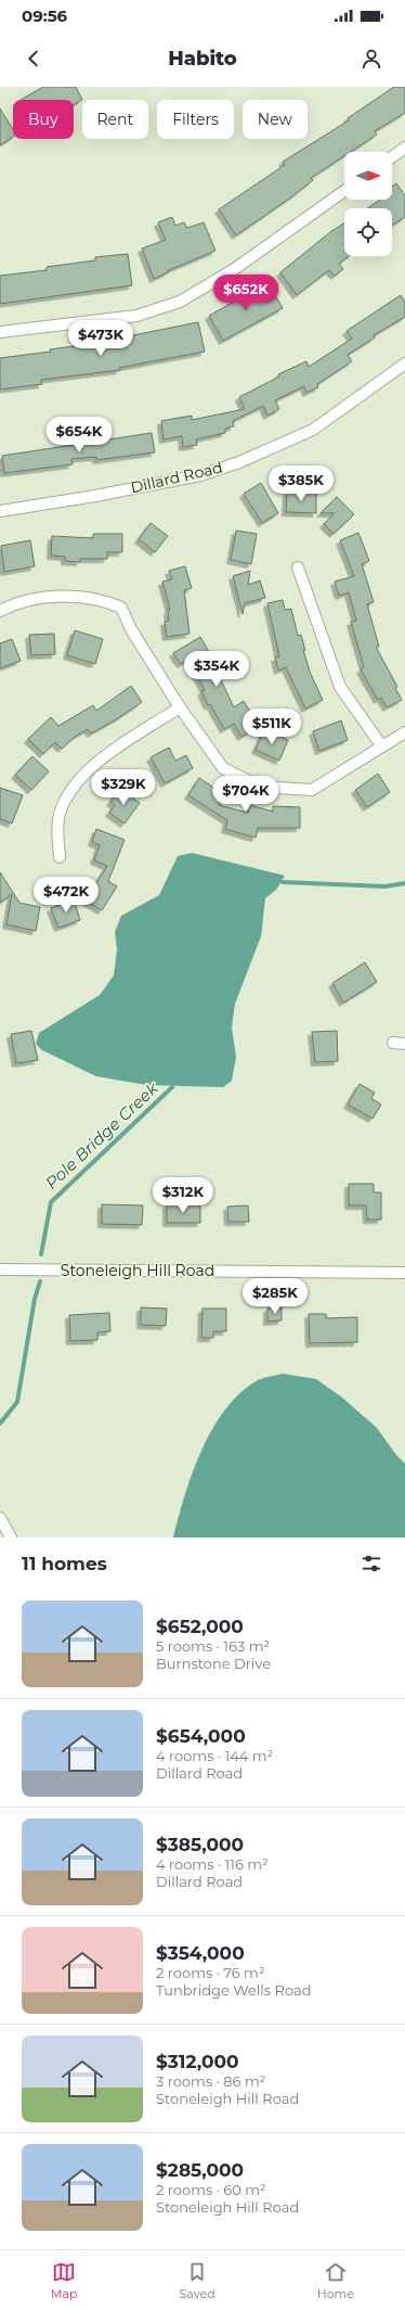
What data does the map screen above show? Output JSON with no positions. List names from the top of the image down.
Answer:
{
  "streets": {
    "street": ["Dillard Road", "Stoneleigh Hill Road"]
  },
  "water": ["Pole Bridge Creek"],
  "north": "right",
  "page": {
    "status": "09:56",
    "header": "Habito",
    "chip": [
      "Buy",
      "Rent",
      "Filters",
      "New"
    ],
    "price": [
      "$652K",
      "$473K",
      "$654K",
      "$385K",
      "$354K",
      "$511K",
      "$329K",
      "$704K",
      "$472K",
      "$312K",
      "$285K"
    ],
    "heading": "11 homes",
    "list": [
      {
        "name": "$652,000",
        "note": "5 rooms · 163 m² · Burnstone Drive"
      },
      {
        "name": "$654,000",
        "note": "4 rooms · 144 m² · Dillard Road"
      },
      {
        "name": "$385,000",
        "note": "4 rooms · 116 m² · Dillard Road"
      },
      {
        "name": "$354,000",
        "note": "2 rooms · 76 m² · Tunbridge Wells Road"
      },
      {
        "name": "$312,000",
        "note": "3 rooms · 86 m² · Stoneleigh Hill Road"
      },
      {
        "name": "$285,000",
        "note": "2 rooms · 60 m² · Stoneleigh Hill Road"
      }
    ],
    "tabs": ["Map", "Saved", "Home"]
  }
}
